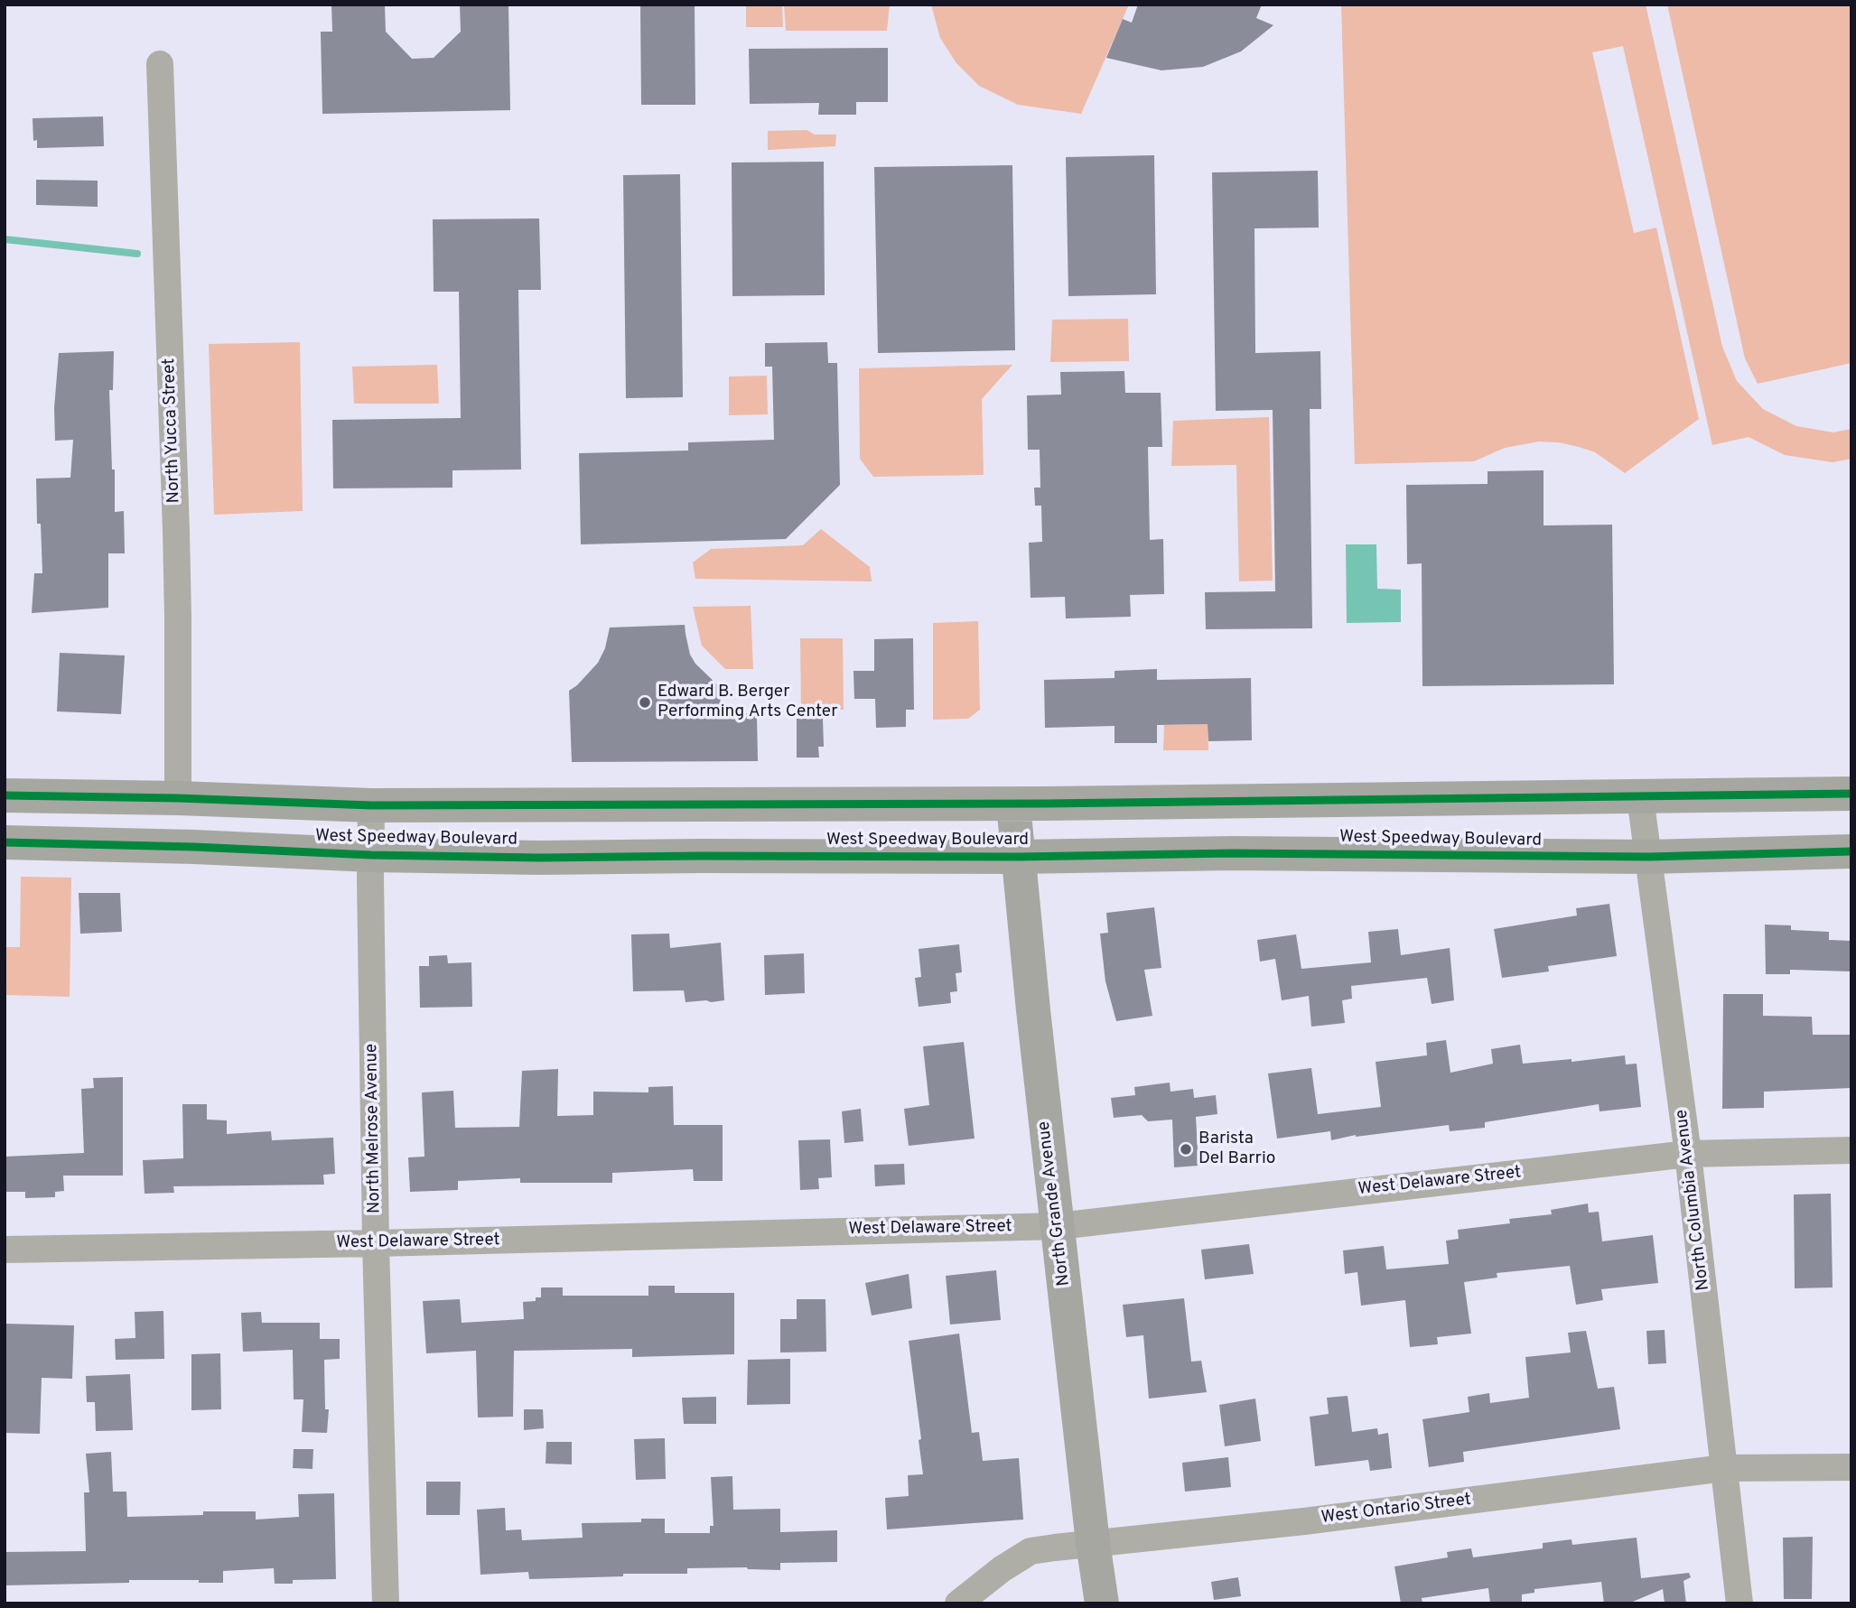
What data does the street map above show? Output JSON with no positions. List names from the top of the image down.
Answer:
{
  "streets": {
    "main road": ["West Speedway Boulevard", "North Grande Avenue"],
    "street": [
      "North Yucca Street",
      "North Melrose Avenue",
      "West Delaware Street",
      "North Columbia Avenue",
      "West Ontario Street"
    ]
  },
  "crossings": [
    ["North Yucca Street", "West Speedway Boulevard"],
    ["West Speedway Boulevard", "North Melrose Avenue"],
    ["West Speedway Boulevard", "North Columbia Avenue"],
    ["West Speedway Boulevard", "North Grande Avenue"],
    ["North Melrose Avenue", "West Delaware Street"],
    ["West Delaware Street", "North Columbia Avenue"],
    ["West Delaware Street", "North Grande Avenue"],
    ["North Columbia Avenue", "West Ontario Street"],
    ["North Grande Avenue", "West Ontario Street"]
  ],
  "places": ["Edward B. Berger Performing Arts Center", "Barista Del Barrio"]
}
